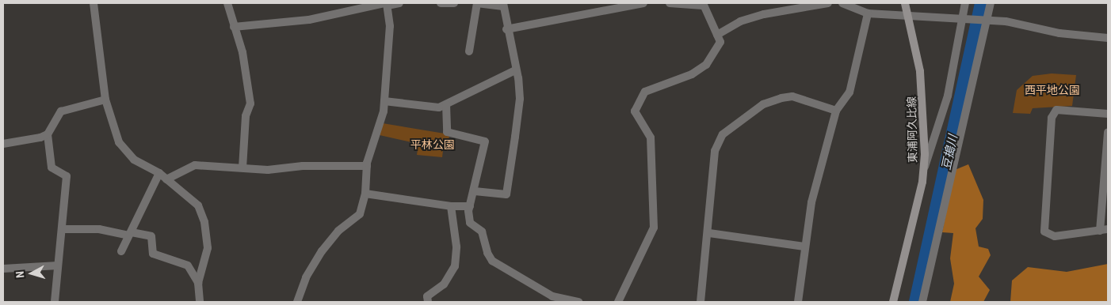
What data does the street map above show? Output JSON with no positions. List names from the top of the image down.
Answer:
{
  "streets": {
    "main road": ["東浦阿久比線"]
  },
  "water": ["豆搗川"],
  "parks": ["西平地公園", "平林公園"],
  "north": "left"
}
